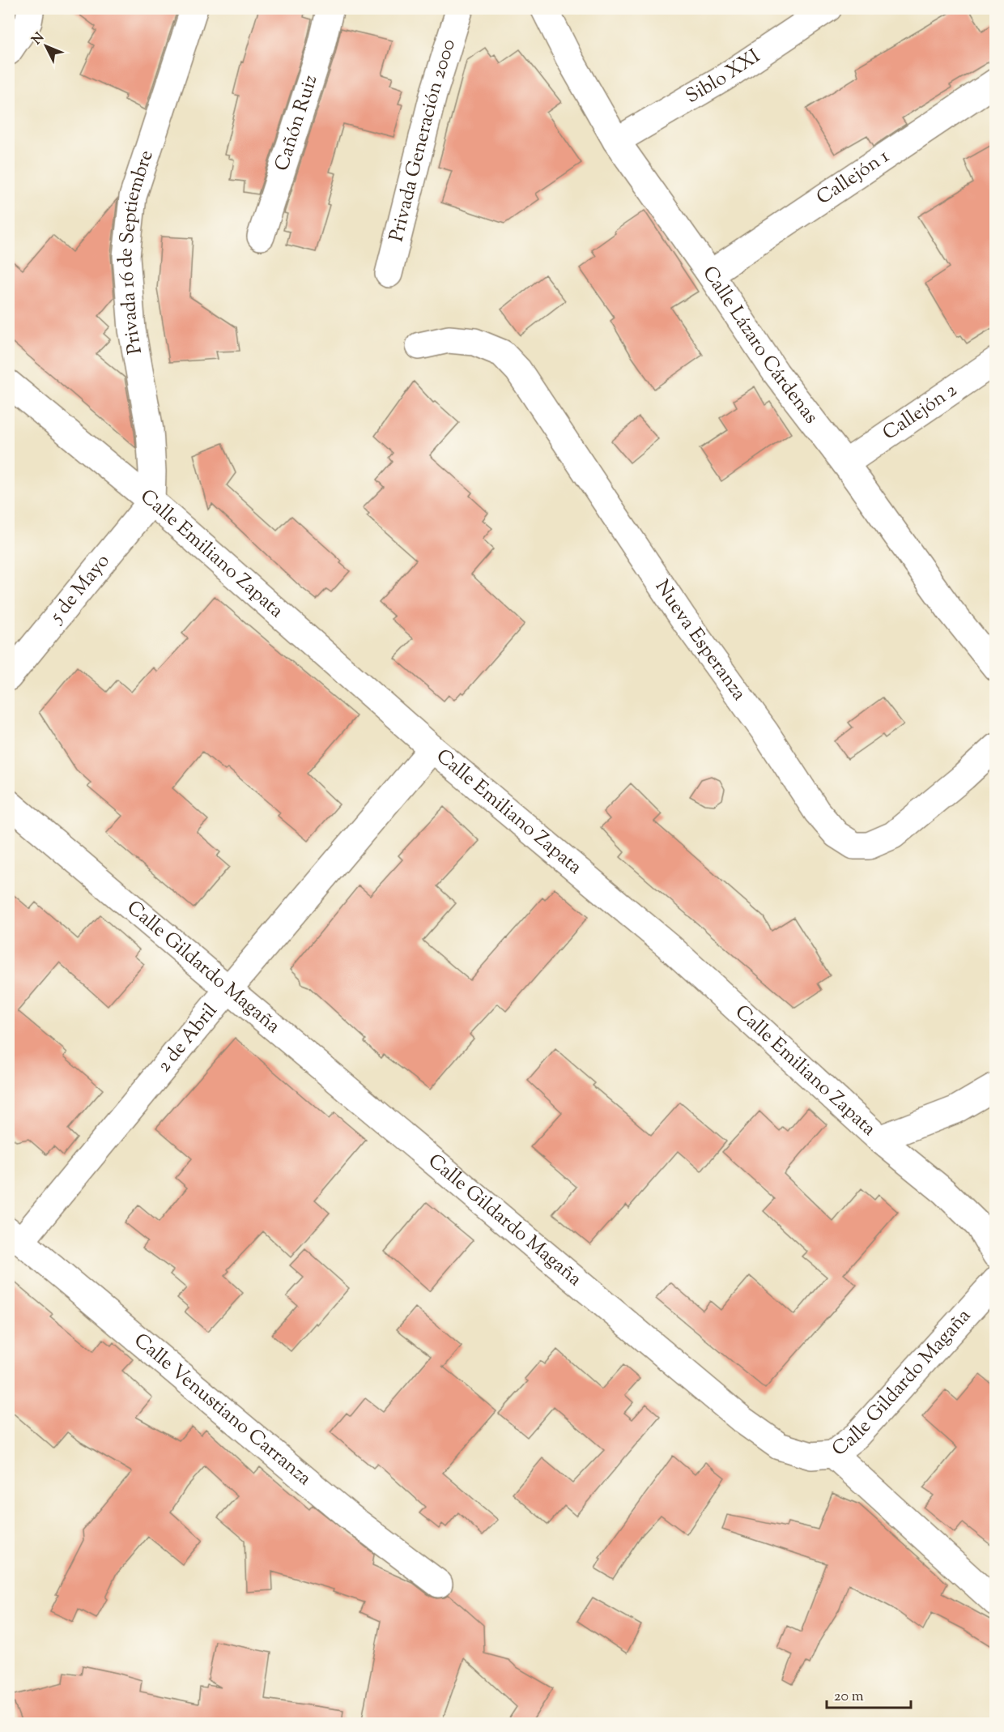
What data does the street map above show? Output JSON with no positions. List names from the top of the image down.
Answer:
{
  "streets": {
    "street": [
      "Siblo XXI",
      "Cañón Ruiz",
      "Privada Generación 2000",
      "Callejón 1",
      "Privada 16 de Septiembre",
      "Calle Lázaro Cárdenas",
      "Callejón 2",
      "Calle Emiliano Zapata",
      "5 de Mayo",
      "Nueva Esperanza",
      "Calle Gildardo Magaña",
      "2 de Abril",
      "Calle Venustiano Carranza"
    ]
  },
  "crossings": [
    ["Siblo XXI", "Calle Lázaro Cárdenas"],
    ["Callejón 1", "Calle Lázaro Cárdenas"],
    ["Privada 16 de Septiembre", "Calle Emiliano Zapata"],
    ["Privada 16 de Septiembre", "5 de Mayo"],
    ["Calle Lázaro Cárdenas", "Callejón 2"],
    ["Calle Emiliano Zapata", "5 de Mayo"],
    ["Calle Emiliano Zapata", "2 de Abril"],
    ["Calle Gildardo Magaña", "2 de Abril"],
    ["2 de Abril", "Calle Venustiano Carranza"]
  ],
  "scale_bar": "20 m",
  "north": "top left"
}
